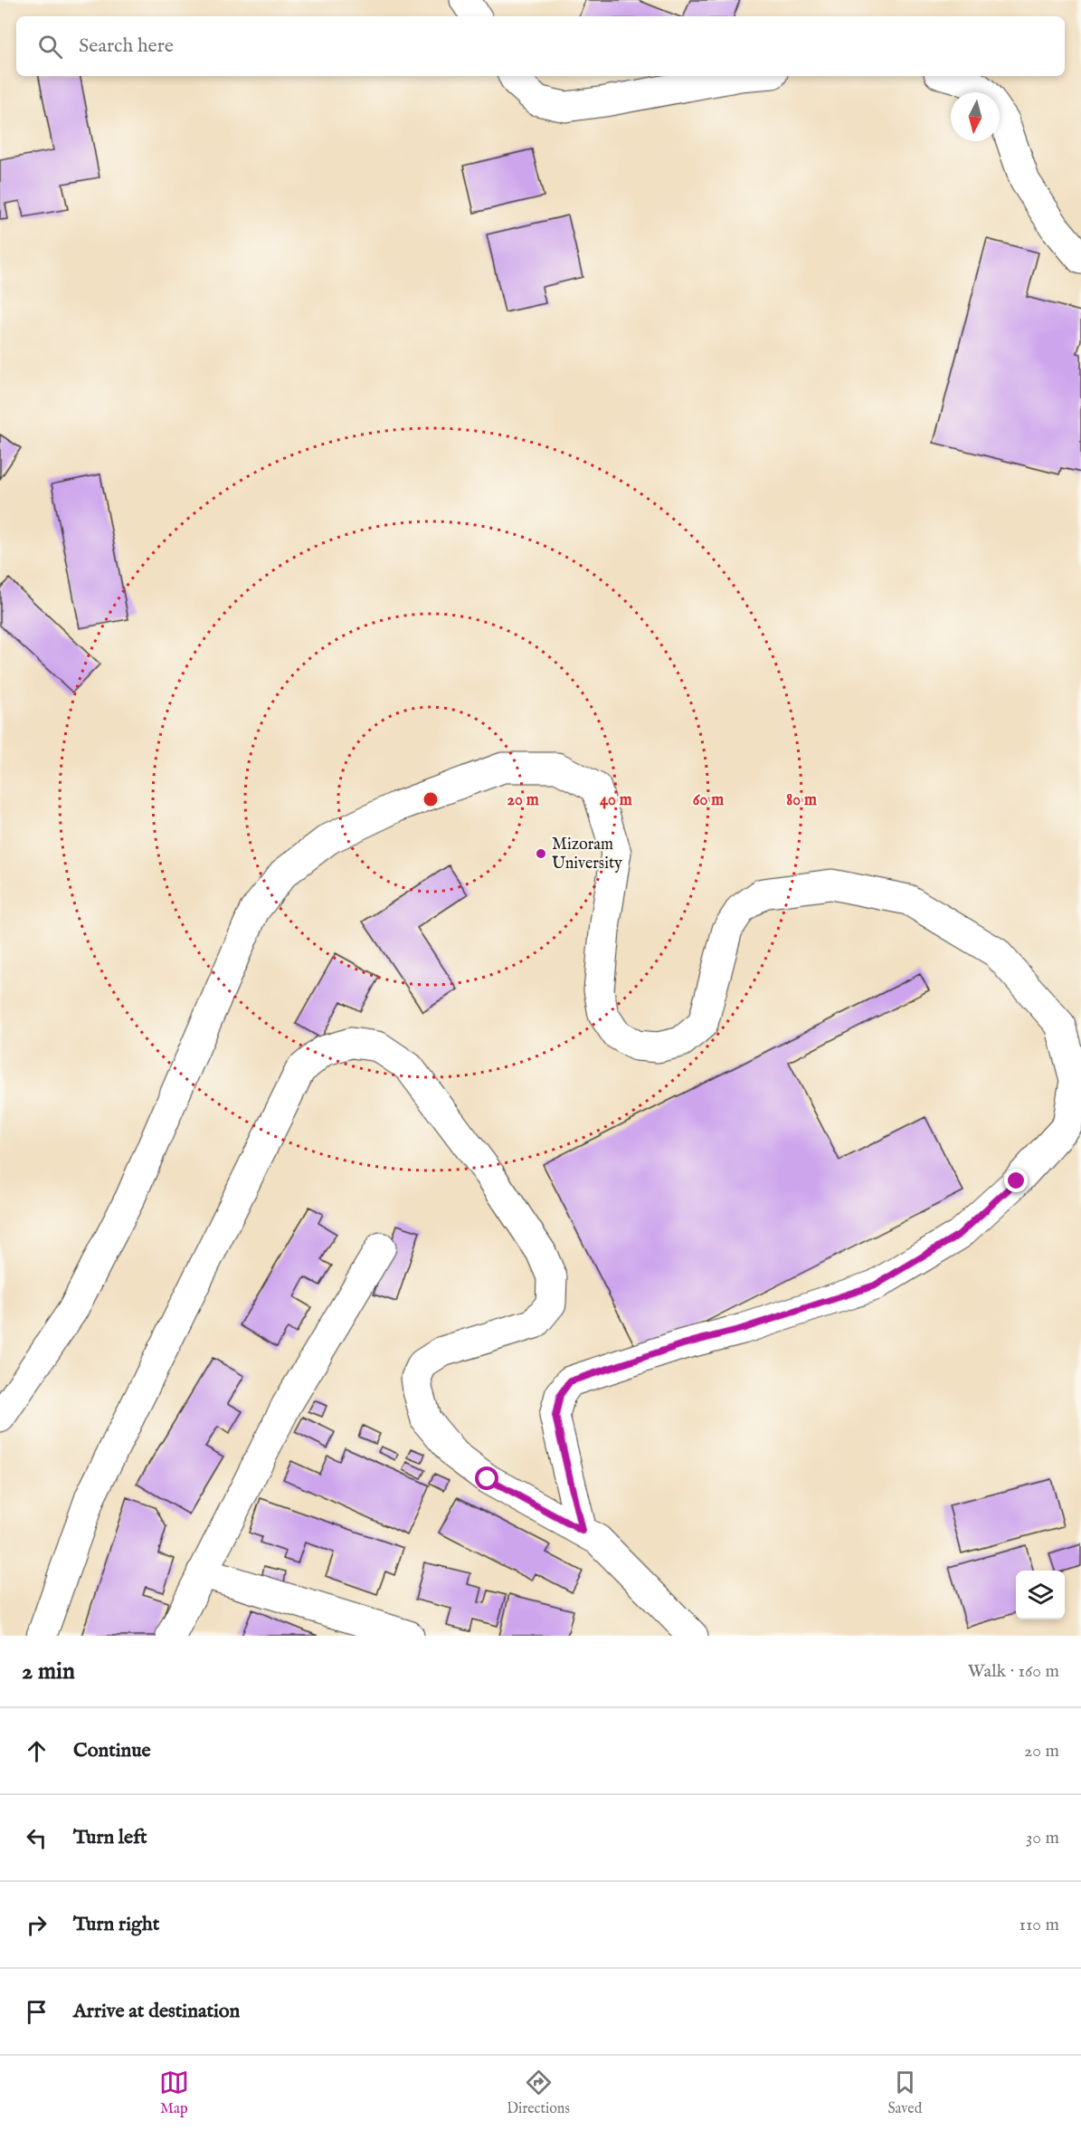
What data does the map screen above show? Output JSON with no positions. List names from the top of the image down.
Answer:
{
  "places": ["Mizoram University"],
  "north": "bottom",
  "page": {
    "search": "Search here",
    "heading": ["2 min", "Walk · 160 m"],
    "list": [
      ["Continue", "20 m"],
      ["Turn left", "30 m"],
      ["Turn right", "110 m"],
      "Arrive at destination"
    ],
    "nav": ["Map", "Directions", "Saved"]
  },
  "rings": [
    "20 m",
    "40 m",
    "60 m",
    "80 m"
  ]
}
